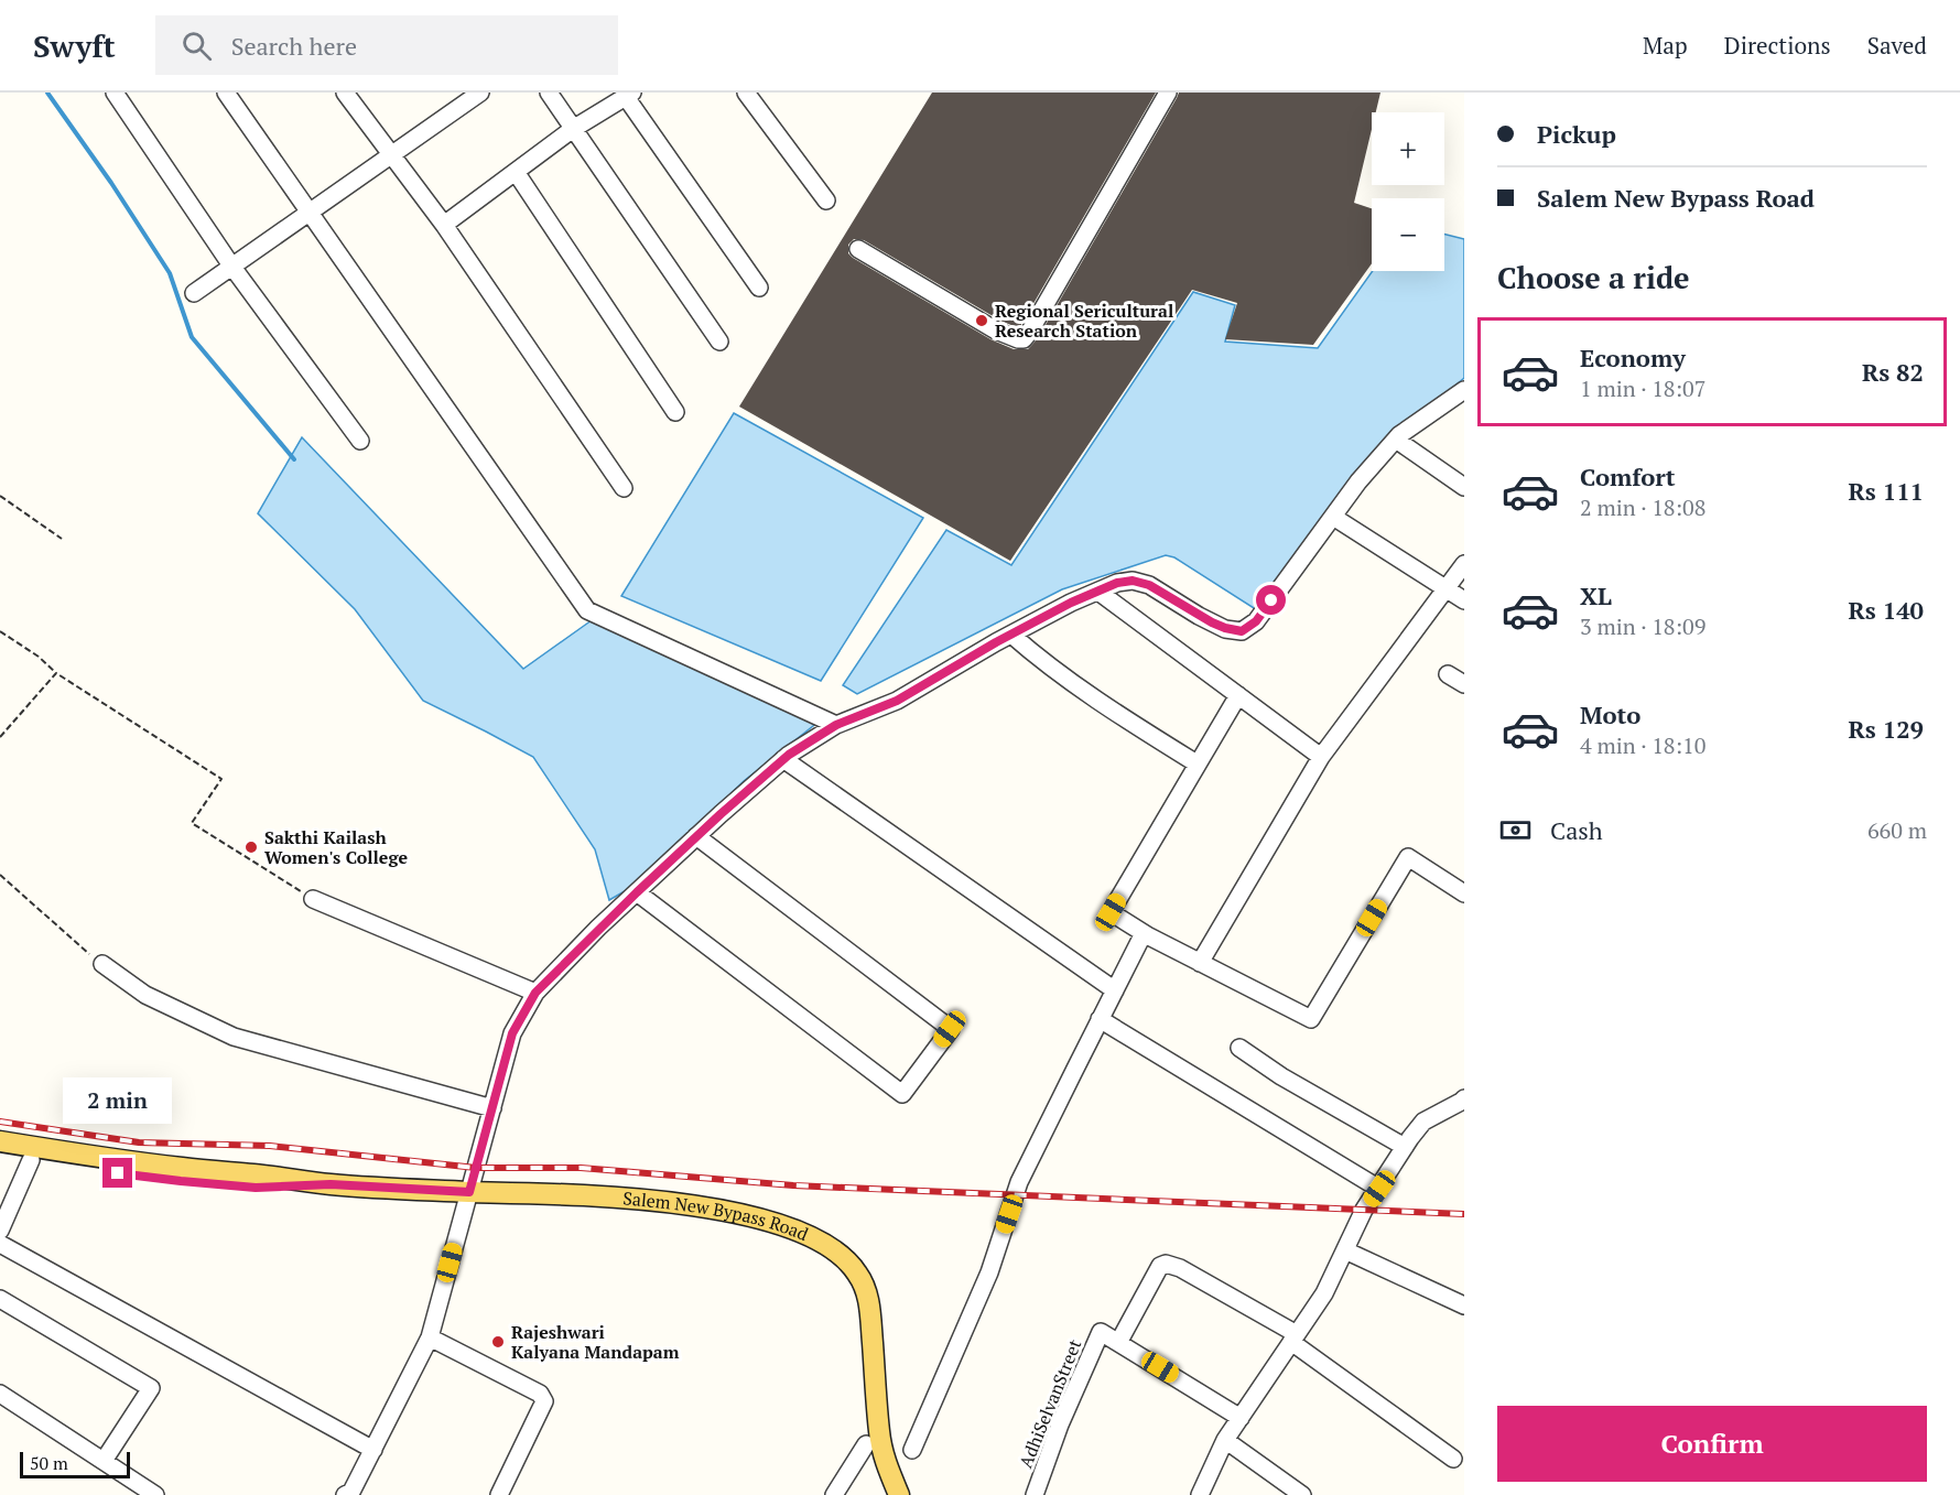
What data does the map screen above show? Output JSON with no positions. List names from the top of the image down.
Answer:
{
  "streets": {
    "main road": ["Salem New Bypass Road"],
    "street": ["AdhiSelvanStreet"]
  },
  "places": ["Regional Sericultural Research Station", "Sakthi Kailash Women's College", "Rajeshwari Kalyana Mandapam"],
  "scale_bar": "50 m",
  "page": {
    "header": "Swyft",
    "search": "Search here",
    "nav": ["Map", "Directions", "Saved"],
    "banner": ["Pickup", "Salem New Bypass Road"],
    "map_buttons": ["+", "−"],
    "heading": "Choose a ride",
    "list": [
      {
        "name": "Economy",
        "note": "1 min · 18:07",
        "value": "Rs 82"
      },
      {
        "name": "Comfort",
        "note": "2 min · 18:08",
        "value": "Rs 111"
      },
      {
        "name": "XL",
        "note": "3 min · 18:09",
        "value": "Rs 140"
      },
      {
        "name": "Moto",
        "note": "4 min · 18:10",
        "value": "Rs 129"
      }
    ],
    "pay": ["Cash", "660 m"],
    "bubble": "2 min",
    "buttons": "Confirm",
    "scale": "50 m"
  }
}
